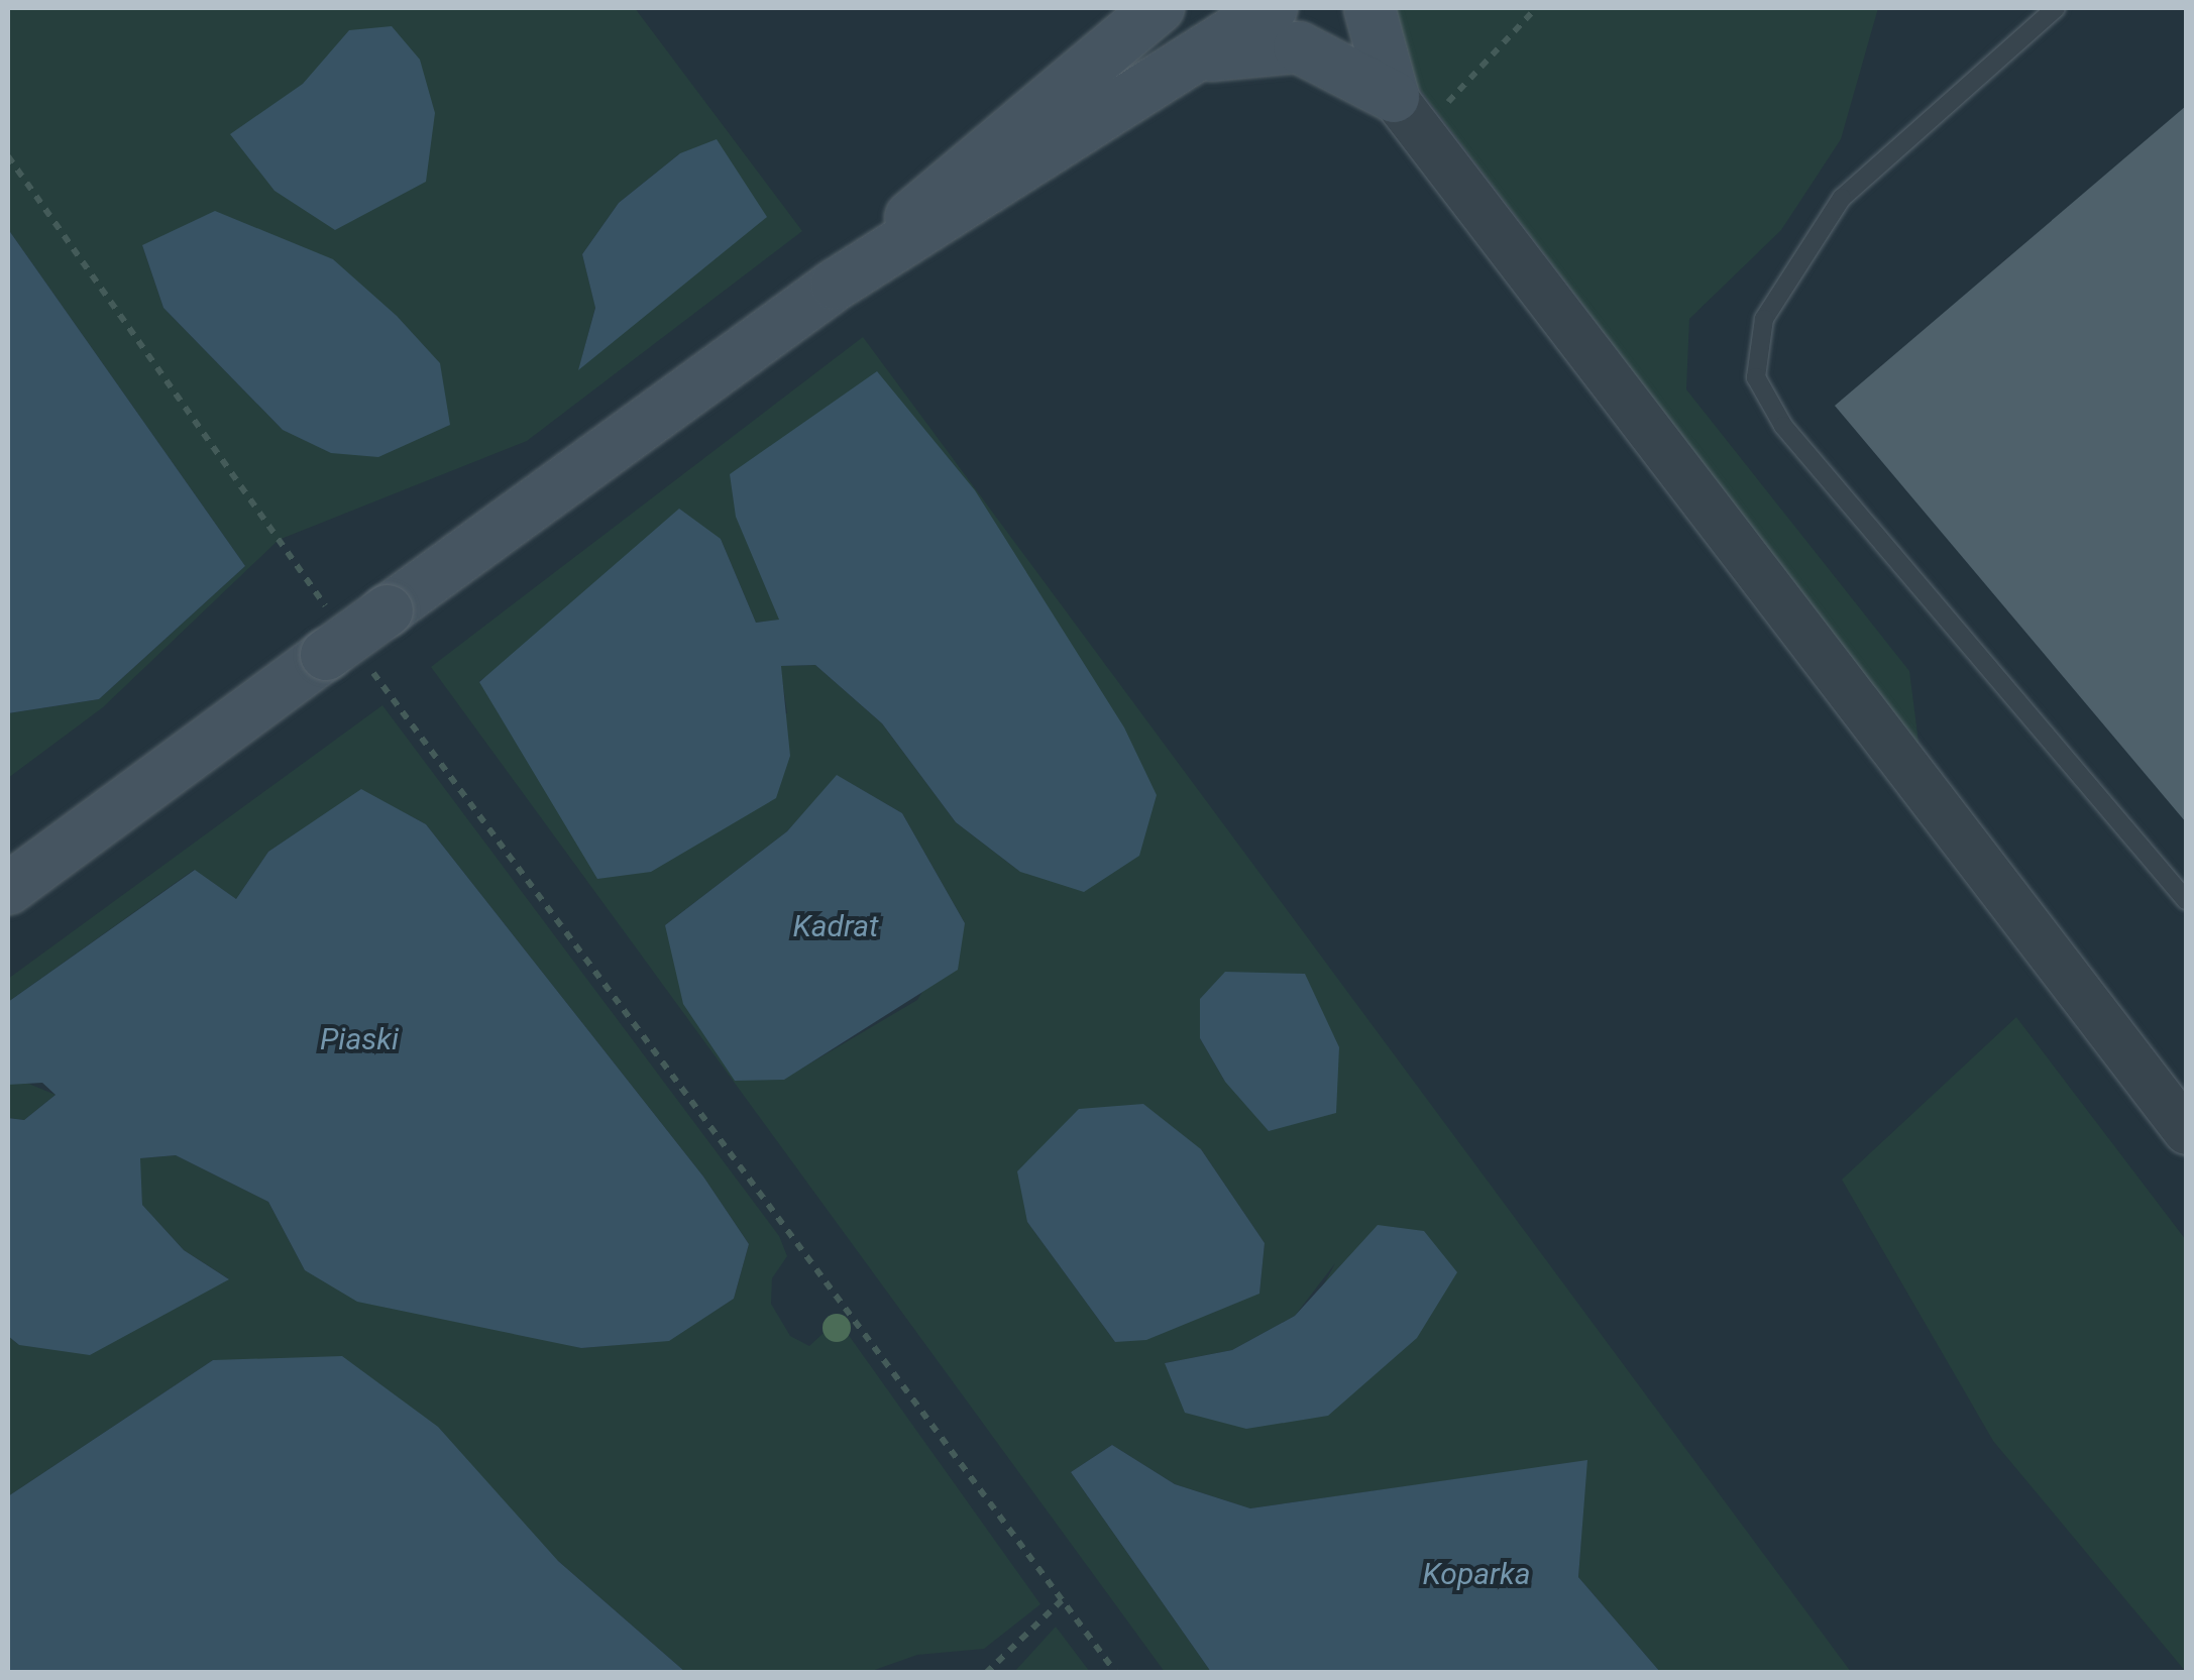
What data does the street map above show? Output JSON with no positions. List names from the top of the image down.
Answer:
{
  "water": ["Kadrat", "Piaski", "Koparka"]
}
